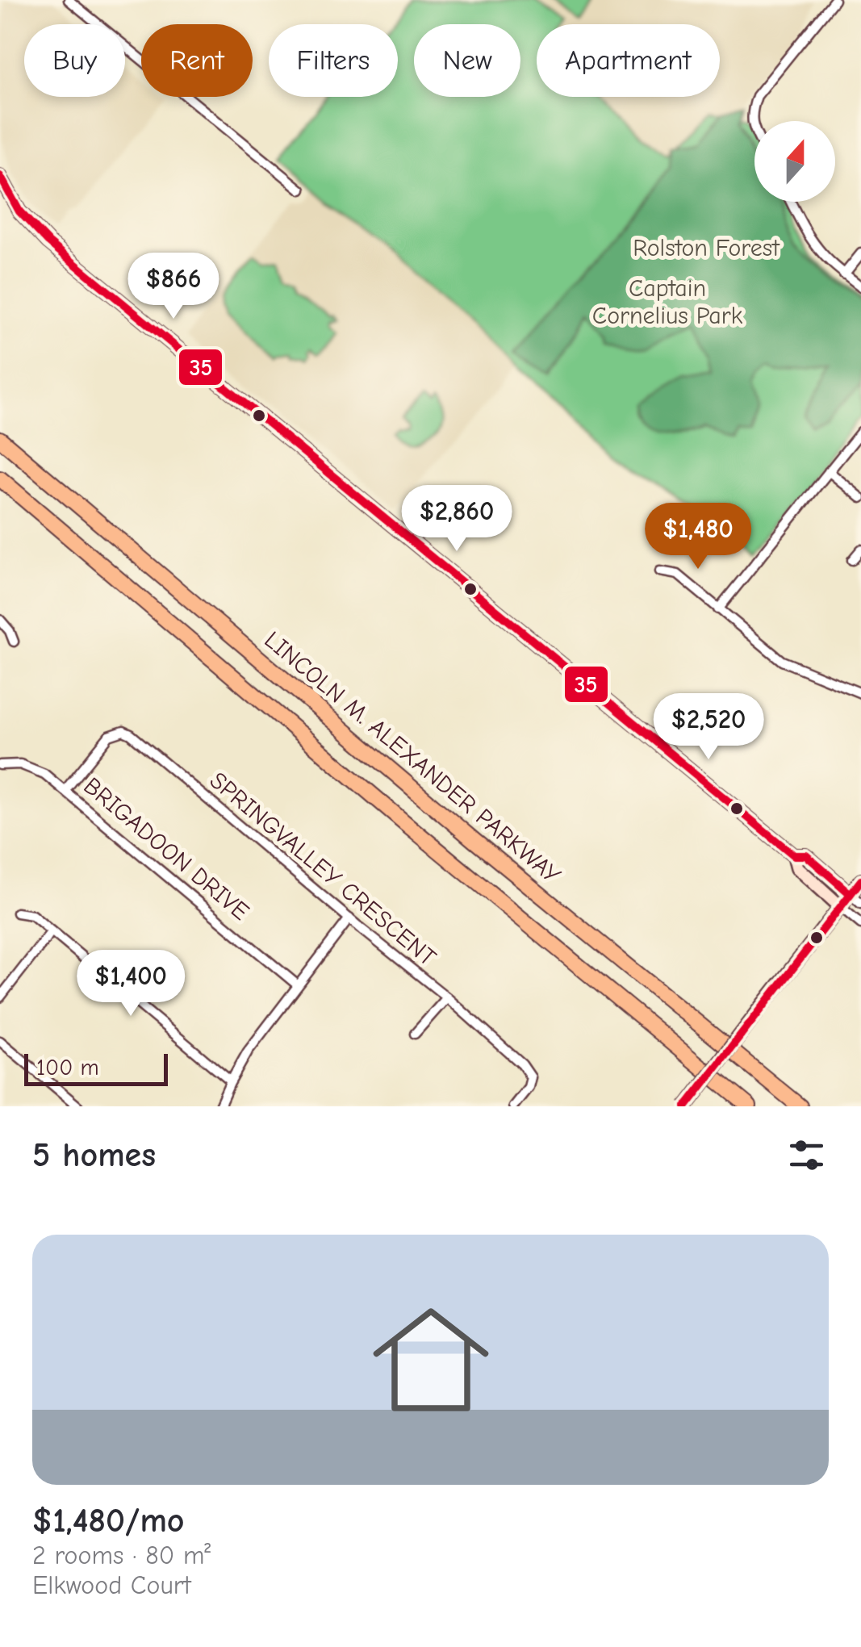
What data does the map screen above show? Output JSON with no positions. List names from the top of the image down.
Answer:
{
  "streets": {
    "highway": ["LINCOLN M. ALEXANDER PARKWAY"],
    "street": ["BRIGADOON DRIVE", "SPRINGVALLEY CRESCENT"]
  },
  "crossings": [
    ["BRIGADOON DRIVE", "SPRINGVALLEY CRESCENT"]
  ],
  "parks": ["Rolston Forest", "Captain Cornelius Park"],
  "lines": ["transit line 35"],
  "scale_bar": "100 m",
  "north": "top",
  "page": {
    "chip": [
      "Buy",
      "Rent",
      "Filters",
      "New",
      "Apartment"
    ],
    "price": [
      "$866",
      "$2,860",
      "$1,480",
      "$2,520",
      "$1,400"
    ],
    "scale": "100 m",
    "heading": "5 homes",
    "list": [
      {
        "name": "$1,480/mo",
        "note": "2 rooms · 80 m² · Elkwood Court"
      }
    ]
  }
}
